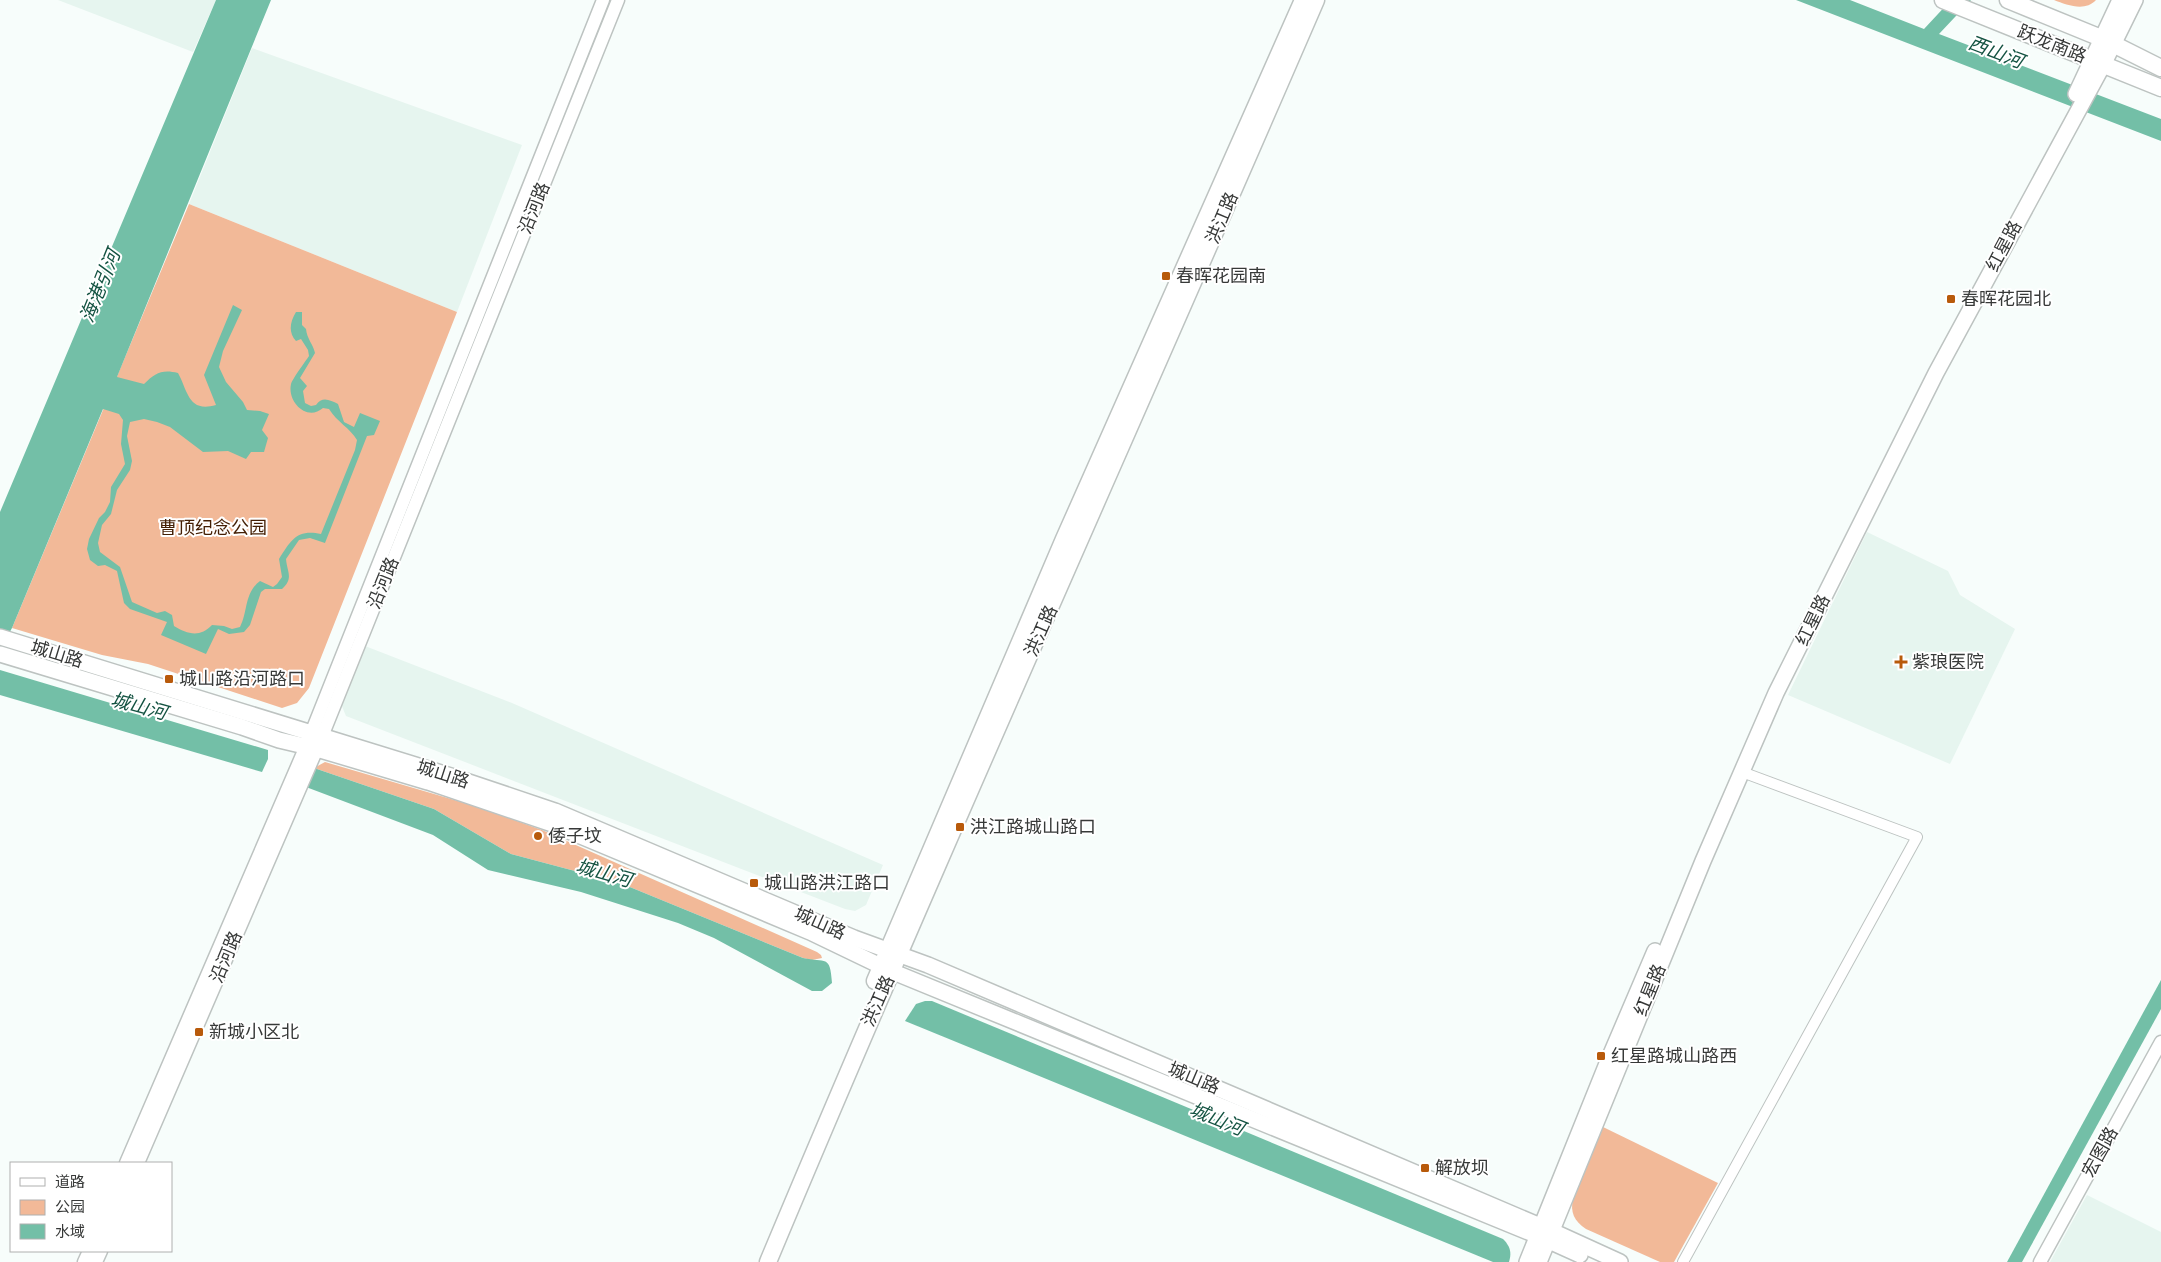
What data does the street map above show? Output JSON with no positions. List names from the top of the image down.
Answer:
{
  "streets": {
    "main road": [
      "跃龙南路",
      "洪江路",
      "红星路",
      "城山路"
    ],
    "street": ["沿河路", "宏图路"]
  },
  "crossings": [
    ["跃龙南路", "红星路"],
    ["沿河路", "城山路"],
    ["洪江路", "城山路"],
    ["红星路", "城山路"]
  ],
  "water": ["西山河", "海港引河", "城山河"],
  "parks": ["曹顶纪念公园"],
  "places": {
    "transit": [
      "春晖花园南",
      "春晖花园北",
      "城山路沿河路口",
      "洪江路城山路口",
      "城山路洪江路口",
      "新城小区北",
      "红星路城山路西",
      "解放坝"
    ],
    "health": ["紫琅医院"],
    "other": ["倭子坟"]
  },
  "legend": ["道路", "公园", "水域"]
}
